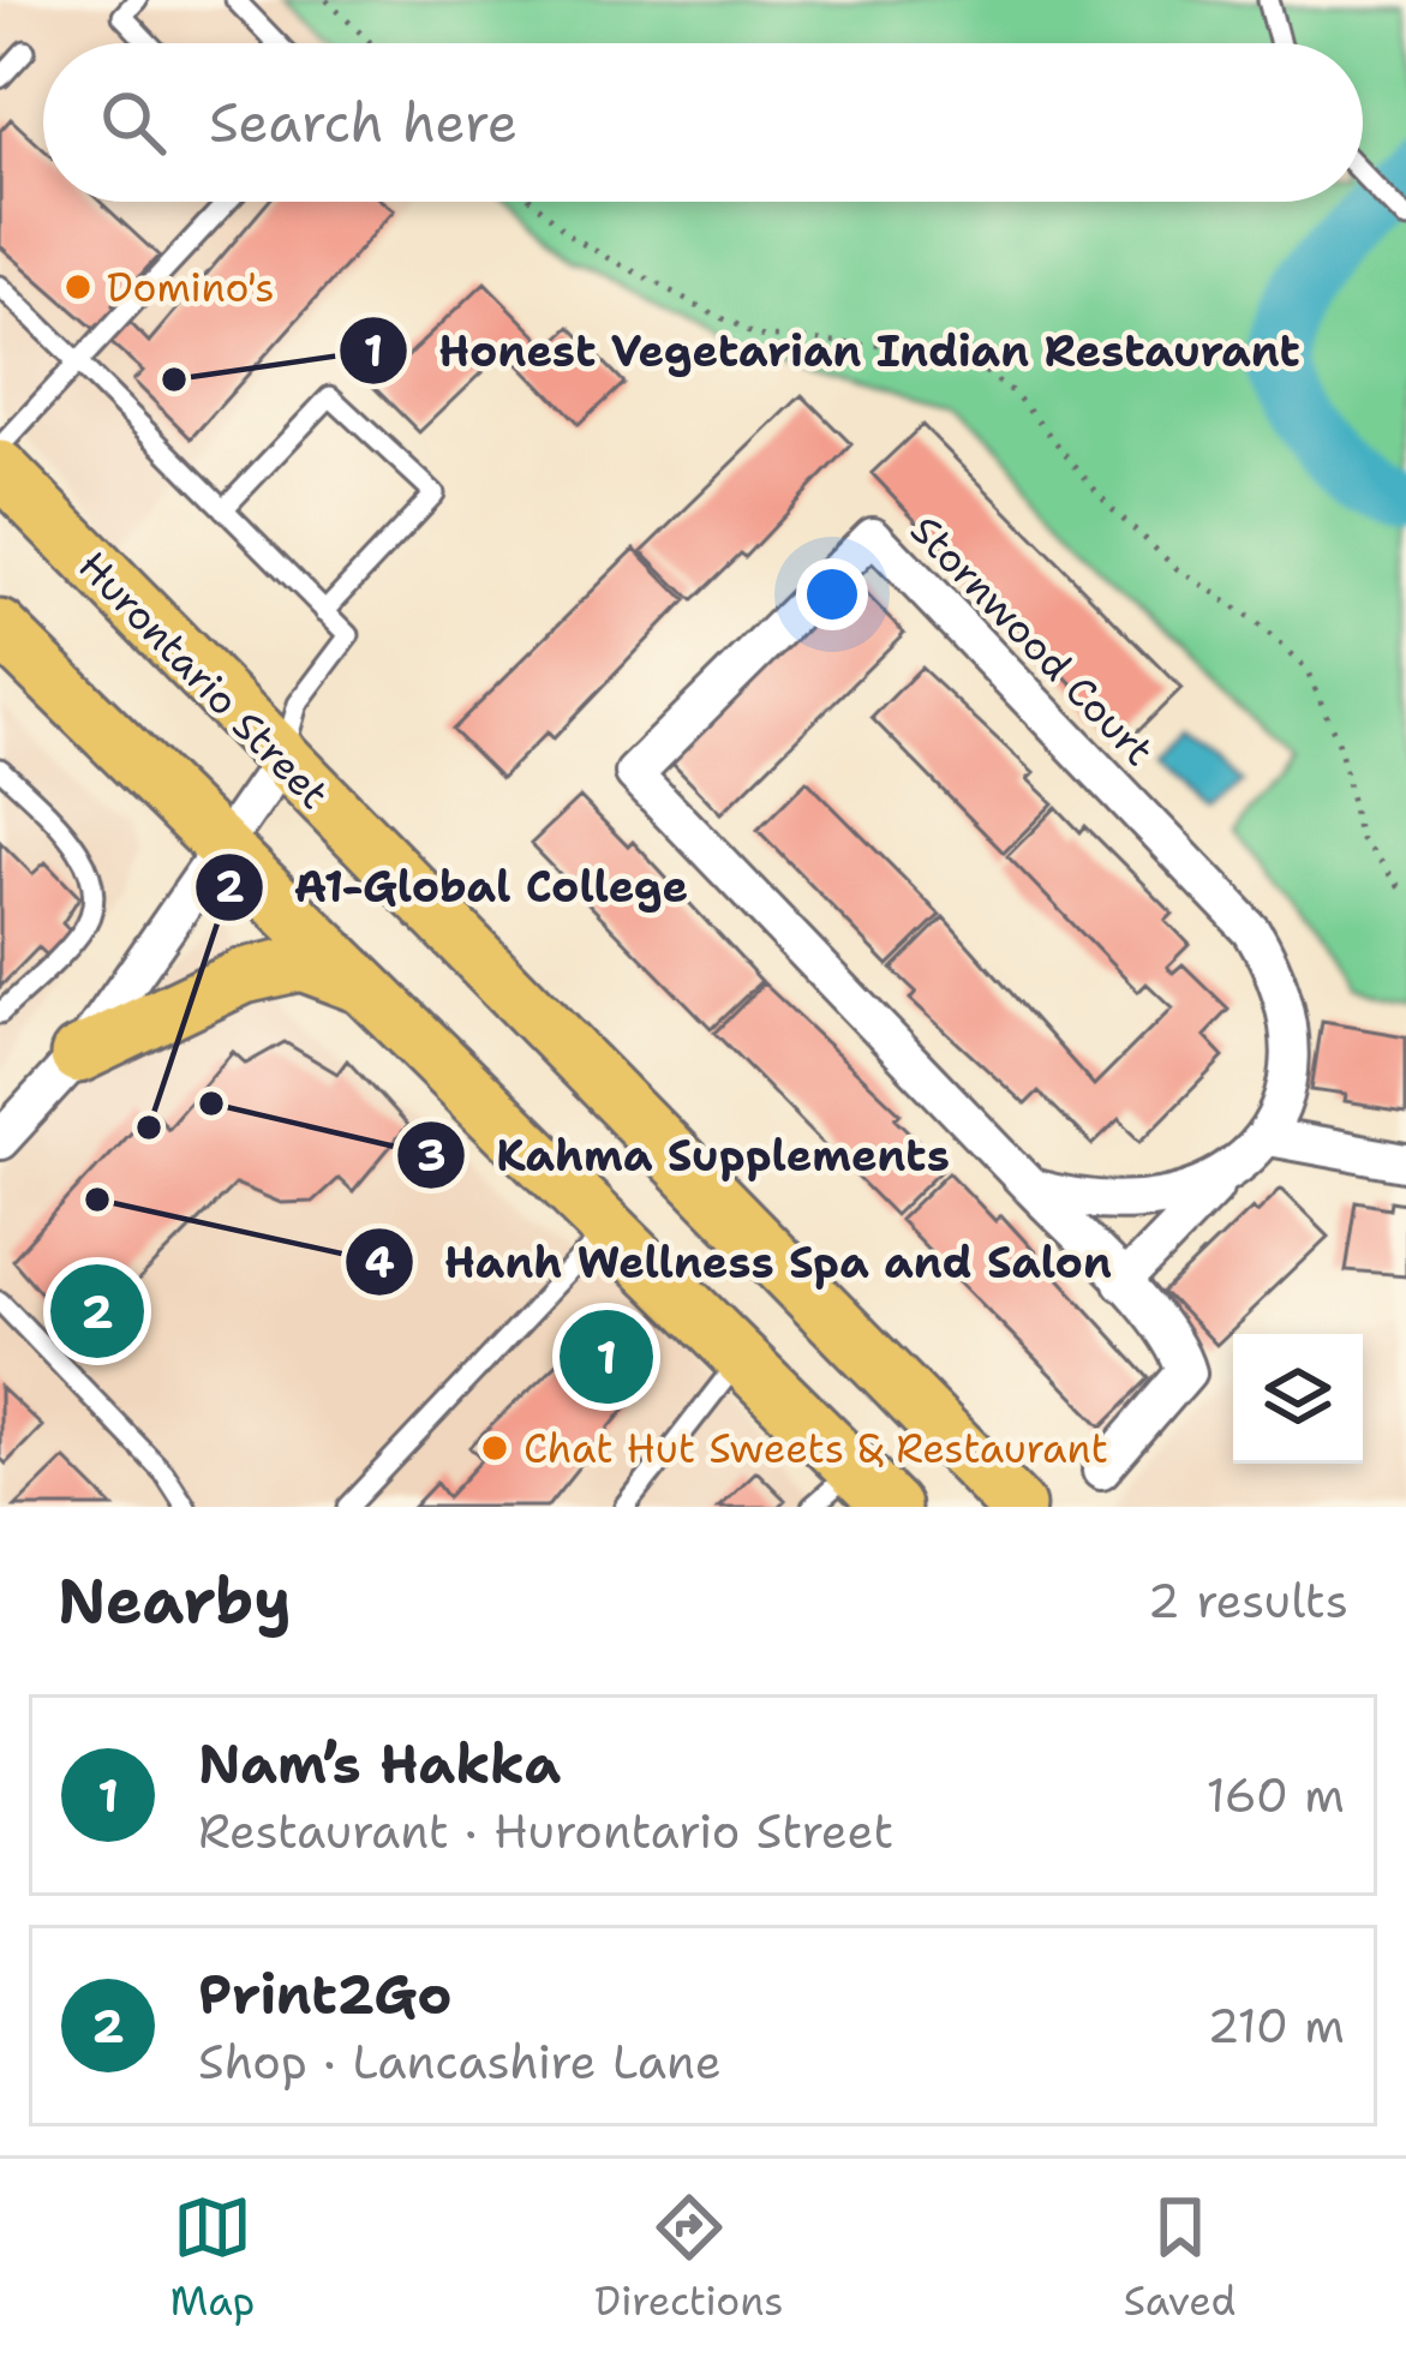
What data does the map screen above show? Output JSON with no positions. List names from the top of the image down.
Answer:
{
  "streets": {
    "main road": ["Hurontario Street"],
    "street": ["Stornwood Court"]
  },
  "places": [
    "Domino's",
    "Honest Vegetarian Indian Restaurant",
    "Kahma Supplements",
    "A1-Global College",
    "Hanh Wellness Spa and Salon",
    "Chat Hut Sweets & Restaurant"
  ],
  "page": {
    "search": "Search here",
    "pins": ["2", "1"],
    "heading": ["Nearby", "2 results"],
    "list": [
      {
        "mark": "1",
        "name": "Nam’s Hakka",
        "note": "Restaurant · Hurontario Street",
        "value": "160 m"
      },
      {
        "mark": "2",
        "name": "Print2Go",
        "note": "Shop · Lancashire Lane",
        "value": "210 m"
      }
    ],
    "nav": ["Map", "Directions", "Saved"]
  }
}
